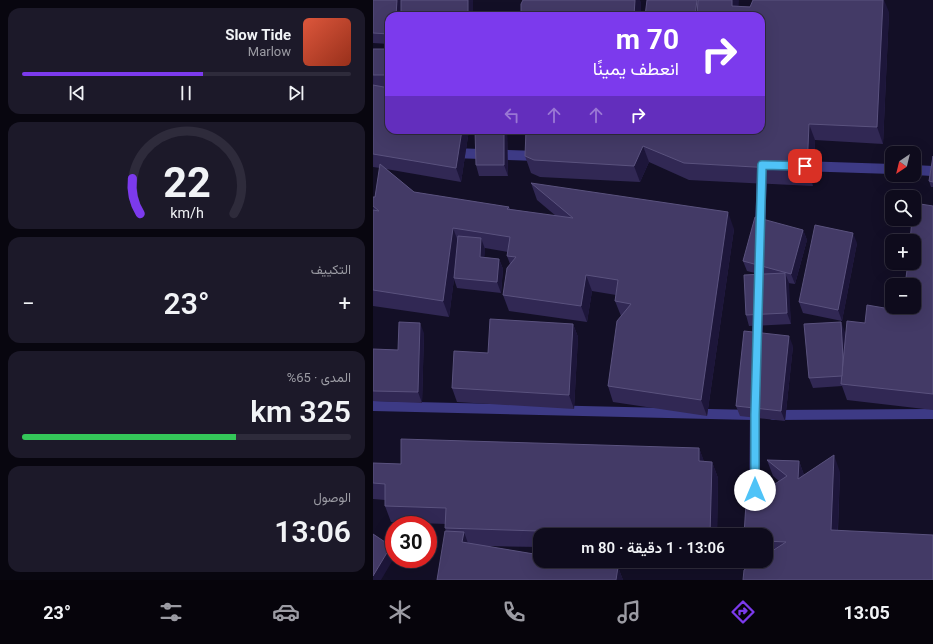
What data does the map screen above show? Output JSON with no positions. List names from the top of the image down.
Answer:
{
  "north": "bottom left",
  "page": {
    "turn": ["70 m", "انعطف يمينًا"],
    "song": ["Slow Tide", "Marlow"],
    "map_buttons": ["+", "−"],
    "tile": [
      "التكييف",
      ["المدى · 65%", "325 km"],
      ["الوصول", "13:06"]
    ],
    "heat": ["−", "23°", "+"],
    "limit": "30",
    "trip": "13:06 · 1 دقيقة · 80 m",
    "tabs": ["13:05", "23°"],
    "gauge": ["22", "km/h"]
  }
}
